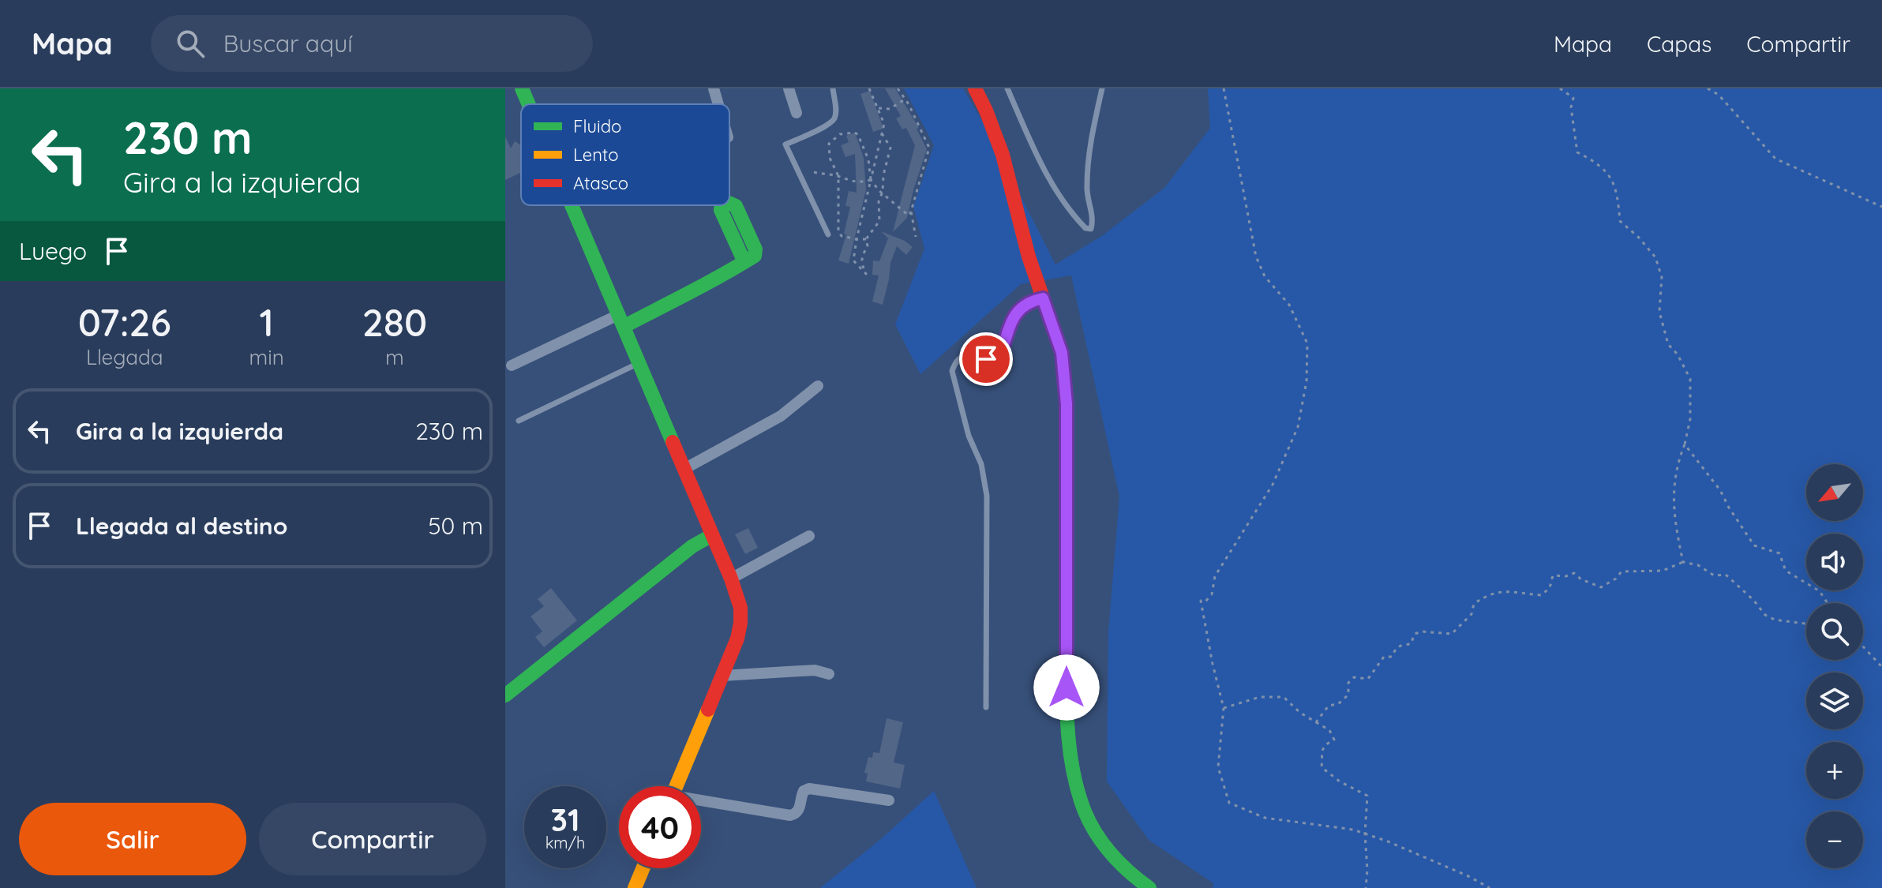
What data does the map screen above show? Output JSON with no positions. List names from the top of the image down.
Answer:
{
  "legend": ["Fluido", "Lento", "Atasco"],
  "north": "bottom left",
  "page": {
    "header": "Mapa",
    "search": "Buscar aquí",
    "nav": ["Mapa", "Capas", "Compartir"],
    "turn": ["230 m", "Gira a la izquierda"],
    "then": "Luego",
    "eta": [
      "07:26",
      "Llegada",
      "1",
      "min",
      "280",
      "m"
    ],
    "list": [
      {
        "name": "Gira a la izquierda",
        "value": "230 m"
      },
      {
        "name": "Llegada al destino",
        "value": "50 m"
      }
    ],
    "map_buttons": ["+", "−"],
    "speed": "31 km/h",
    "limit": "40",
    "buttons": ["Salir", "Compartir"]
  }
}
